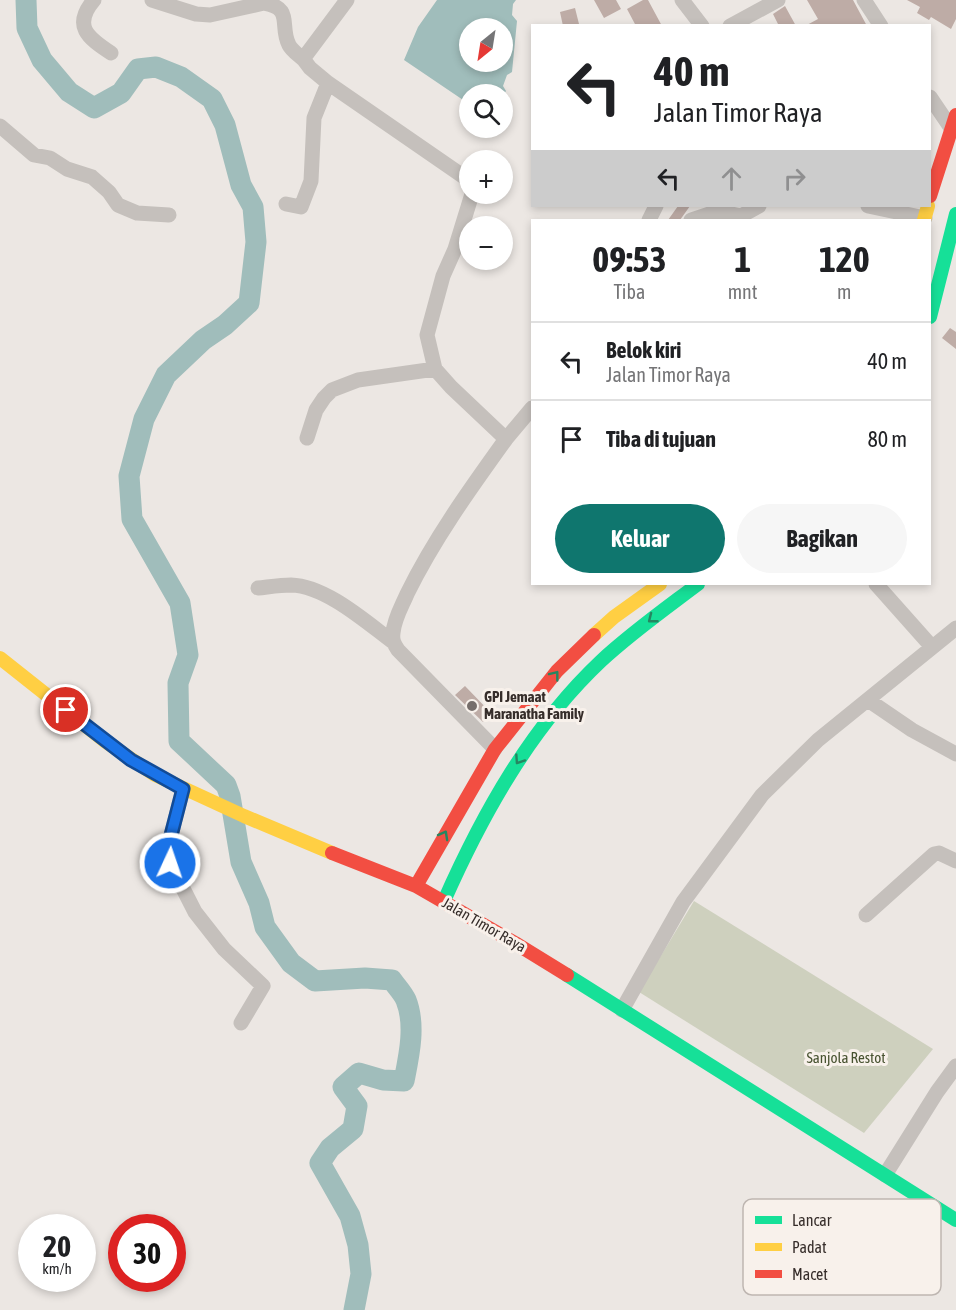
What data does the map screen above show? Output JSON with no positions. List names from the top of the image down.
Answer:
{
  "streets": {
    "highway": ["Jalan Timor Raya"]
  },
  "parks": ["Sanjola Restot"],
  "places": ["GPI Jemaat Maranatha Family"],
  "legend": ["Lancar", "Padat", "Macet"],
  "north": "bottom left",
  "page": {
    "map_buttons": ["+", "−"],
    "turn": ["40 m", "Jalan Timor Raya"],
    "eta": [
      "09:53",
      "Tiba",
      "1",
      "mnt",
      "120",
      "m"
    ],
    "list": [
      {
        "name": "Belok kiri",
        "note": "Jalan Timor Raya",
        "value": "40 m"
      },
      {
        "name": "Tiba di tujuan",
        "value": "80 m"
      }
    ],
    "buttons": ["Keluar", "Bagikan"],
    "speed": "20 km/h",
    "limit": "30"
  }
}
